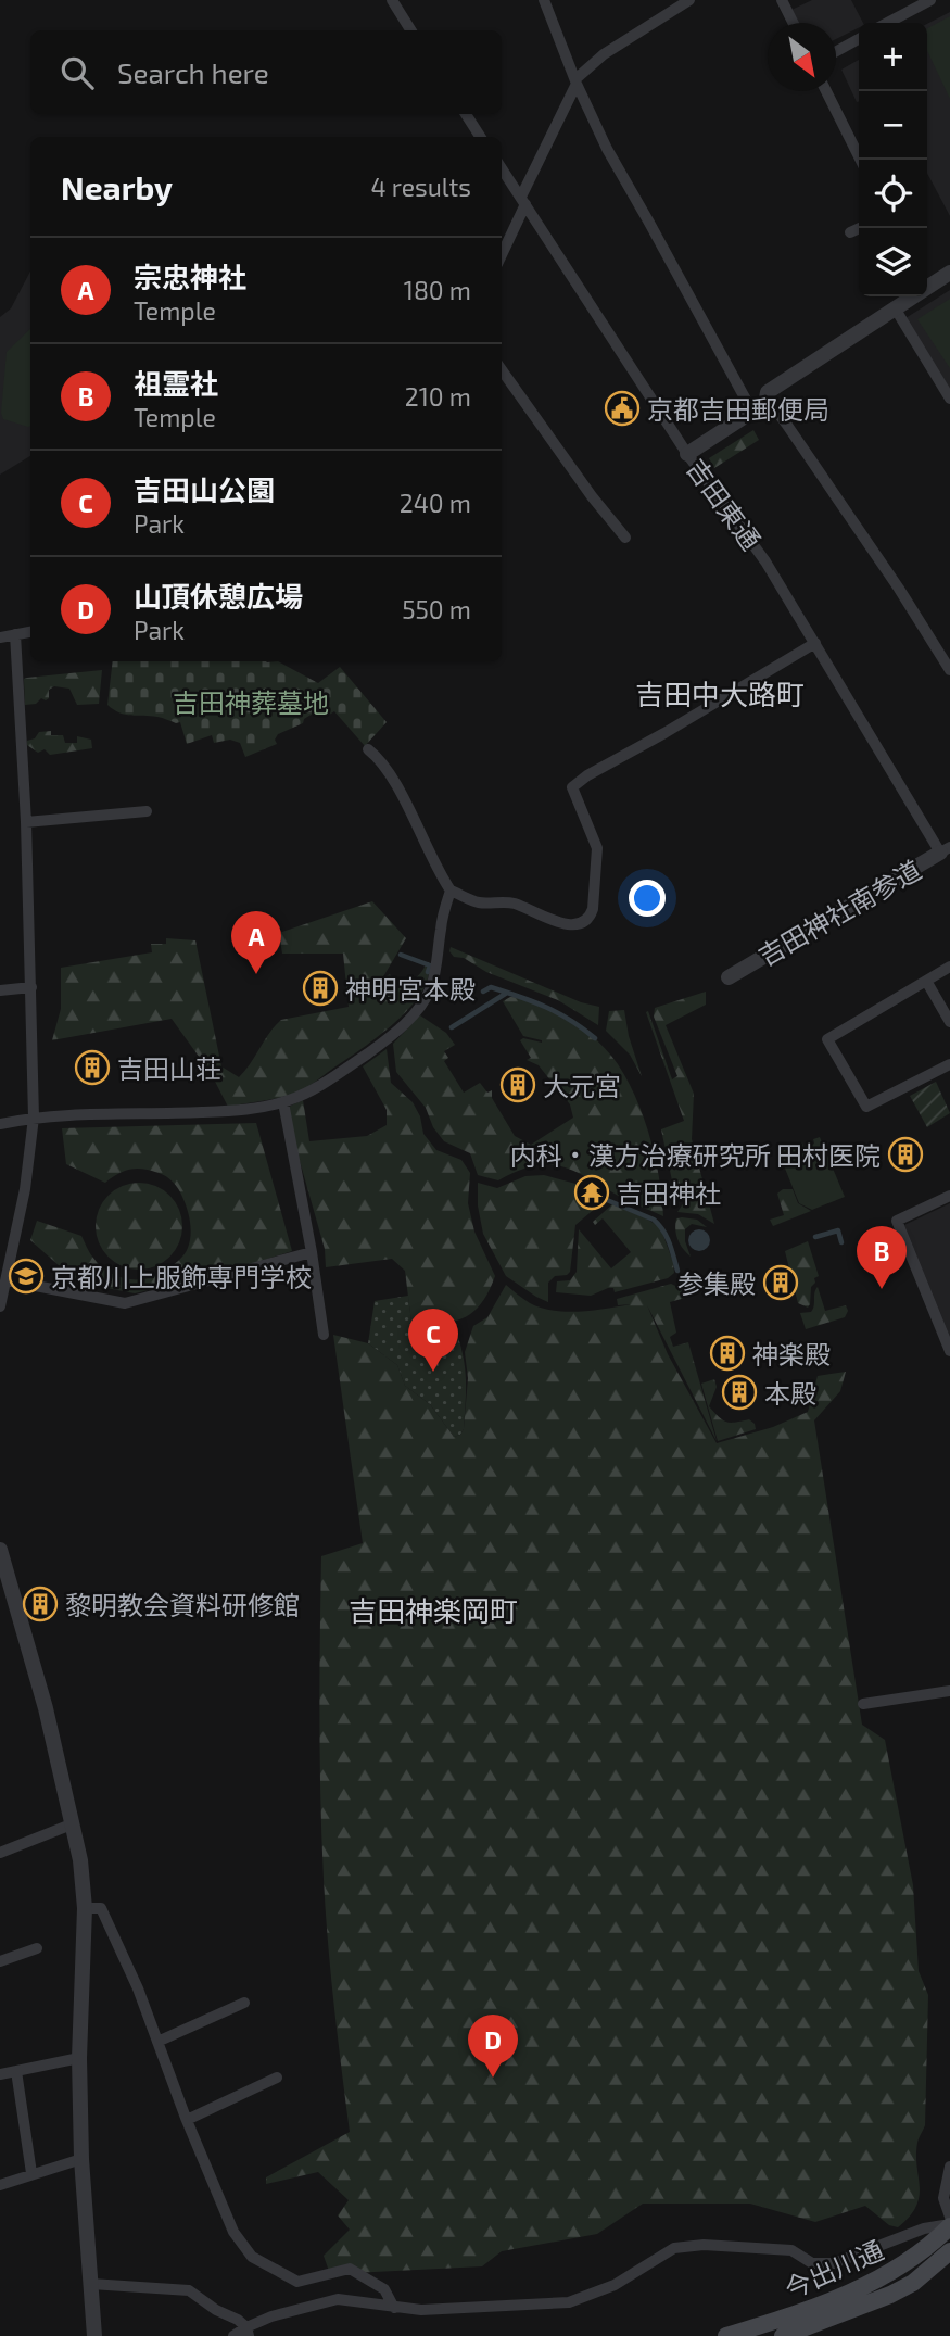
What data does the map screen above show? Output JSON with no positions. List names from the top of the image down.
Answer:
{
  "streets": {
    "main road": ["今出川通"],
    "street": ["吉田東通", "吉田神社南参道"]
  },
  "crossings": [
    ["吉田東通", "吉田神社南参道"]
  ],
  "districts": ["吉田中大路町", "吉田神楽岡町"],
  "parks": ["吉田神葬墓地"],
  "places": {
    "public building": ["京都吉田郵便局"],
    "building": [
      "神明宮本殿",
      "吉田山荘",
      "大元宮",
      "内科・漢方治療研究所 田村医院",
      "参集殿",
      "神楽殿",
      "本殿",
      "黎明教会資料研修館"
    ],
    "temple": ["吉田神社"],
    "school or university": ["京都川上服飾専門学校"]
  },
  "north": "bottom right",
  "page": {
    "map_buttons": ["+", "−"],
    "search": "Search here",
    "heading": ["Nearby", "4 results"],
    "list": [
      {
        "mark": "A",
        "name": "宗忠神社",
        "note": "Temple",
        "value": "180 m"
      },
      {
        "mark": "B",
        "name": "祖霊社",
        "note": "Temple",
        "value": "210 m"
      },
      {
        "mark": "C",
        "name": "吉田山公園",
        "note": "Park",
        "value": "240 m"
      },
      {
        "mark": "D",
        "name": "山頂休憩広場",
        "note": "Park",
        "value": "550 m"
      }
    ],
    "pins": [
      "A",
      "B",
      "C",
      "D"
    ]
  }
}
